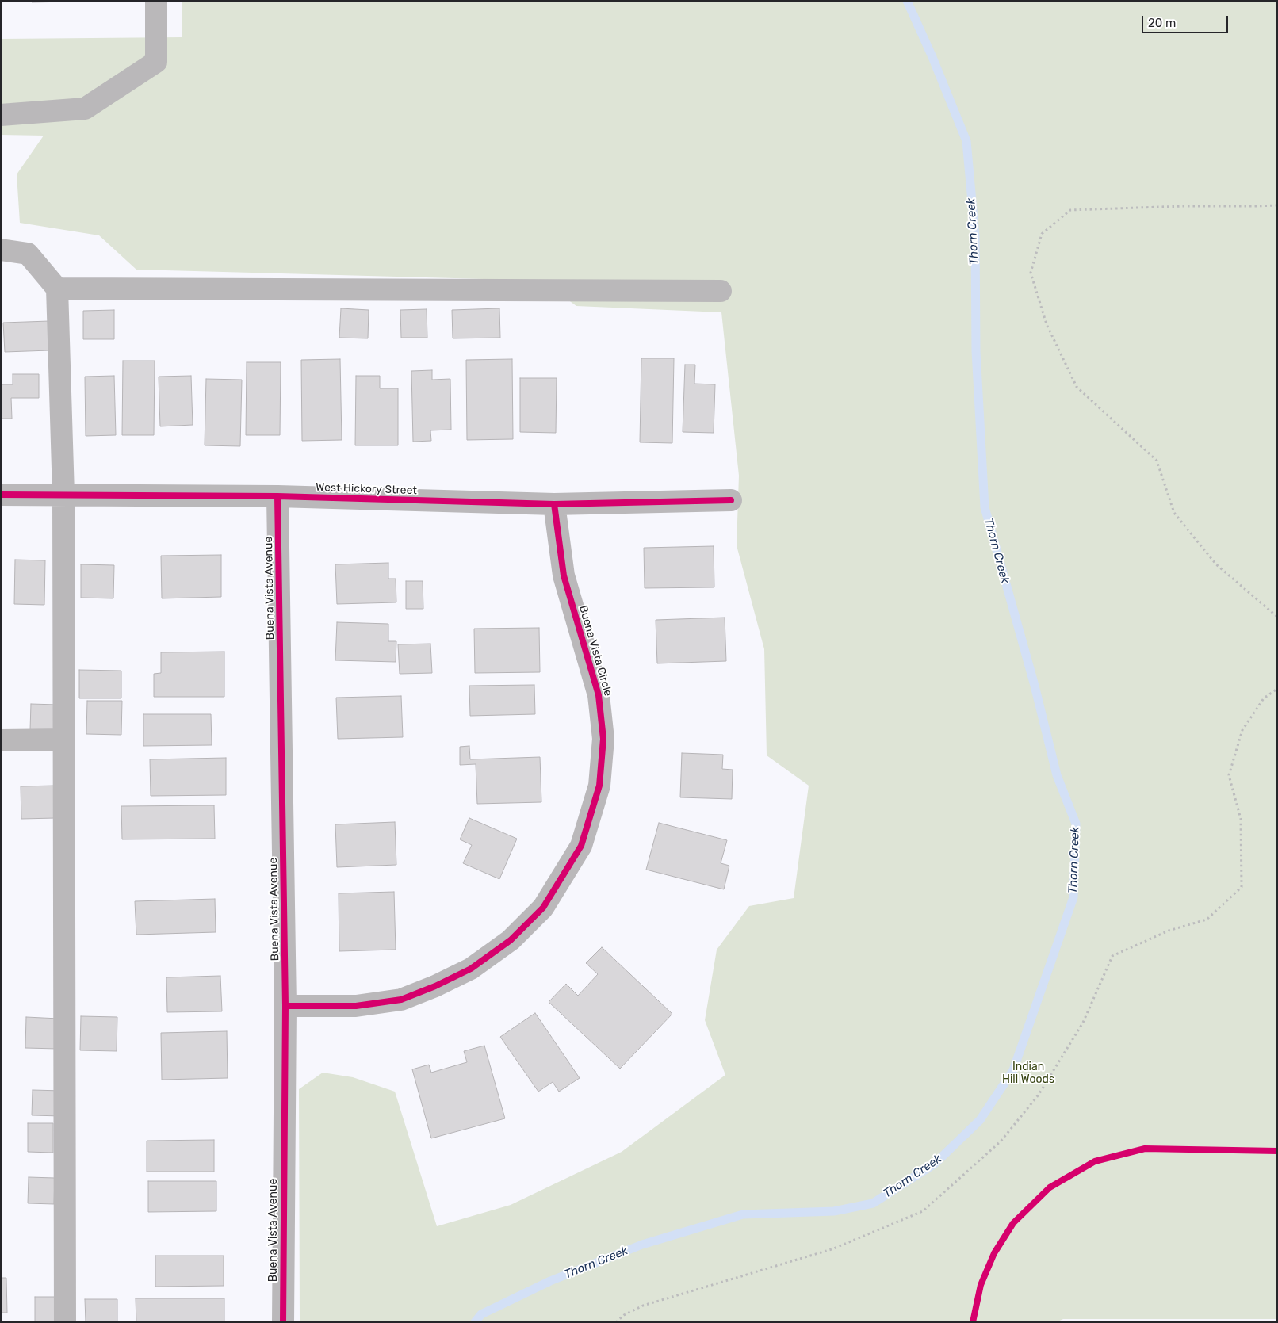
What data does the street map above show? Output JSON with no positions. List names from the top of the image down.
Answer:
{
  "streets": {
    "street": ["West Hickory Street", "Buena Vista Avenue", "Buena Vista Circle"]
  },
  "crossings": [
    ["West Hickory Street", "Buena Vista Avenue"],
    ["West Hickory Street", "Buena Vista Circle"],
    ["Buena Vista Avenue", "Buena Vista Circle"]
  ],
  "water": ["Thorn Creek"],
  "parks": ["Indian Hill Woods"],
  "scale_bar": "20 m"
}
